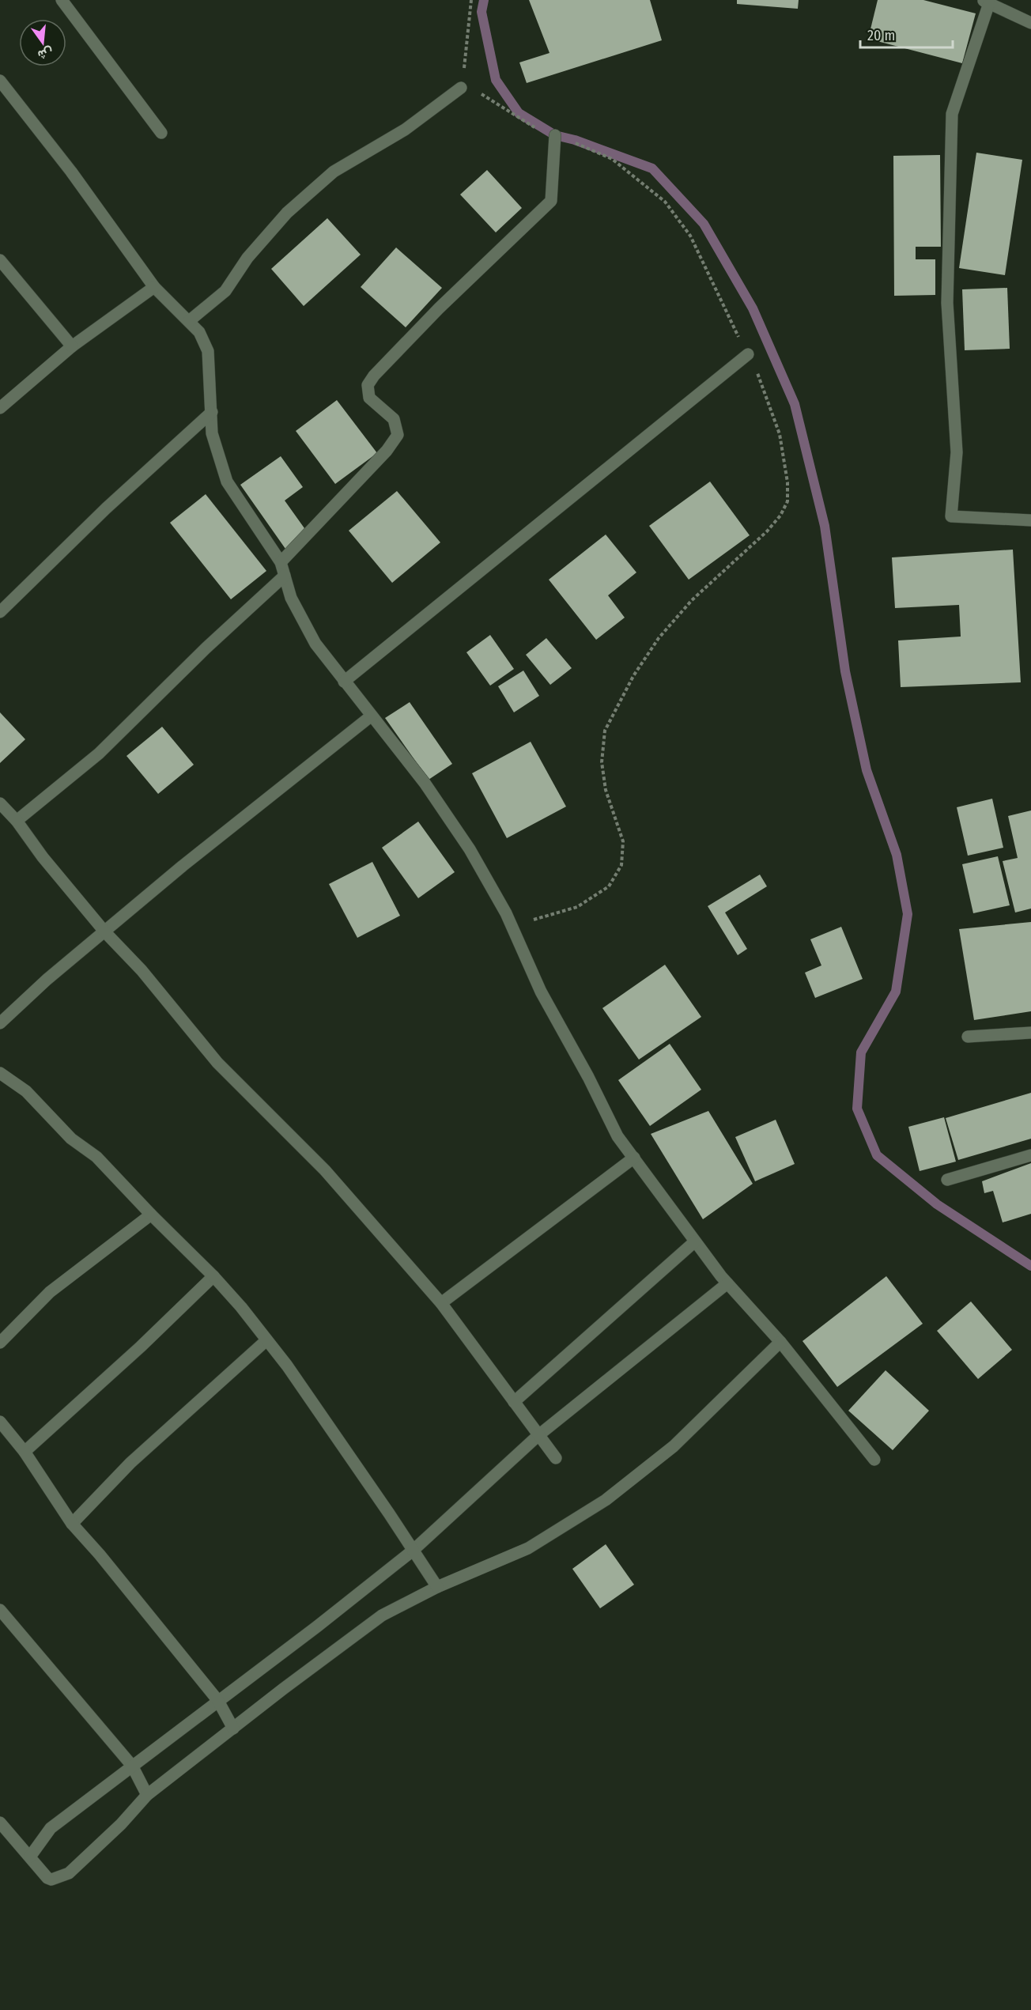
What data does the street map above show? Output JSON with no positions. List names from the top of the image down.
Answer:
{
  "scale_bar": "20 m",
  "north": "bottom"
}
